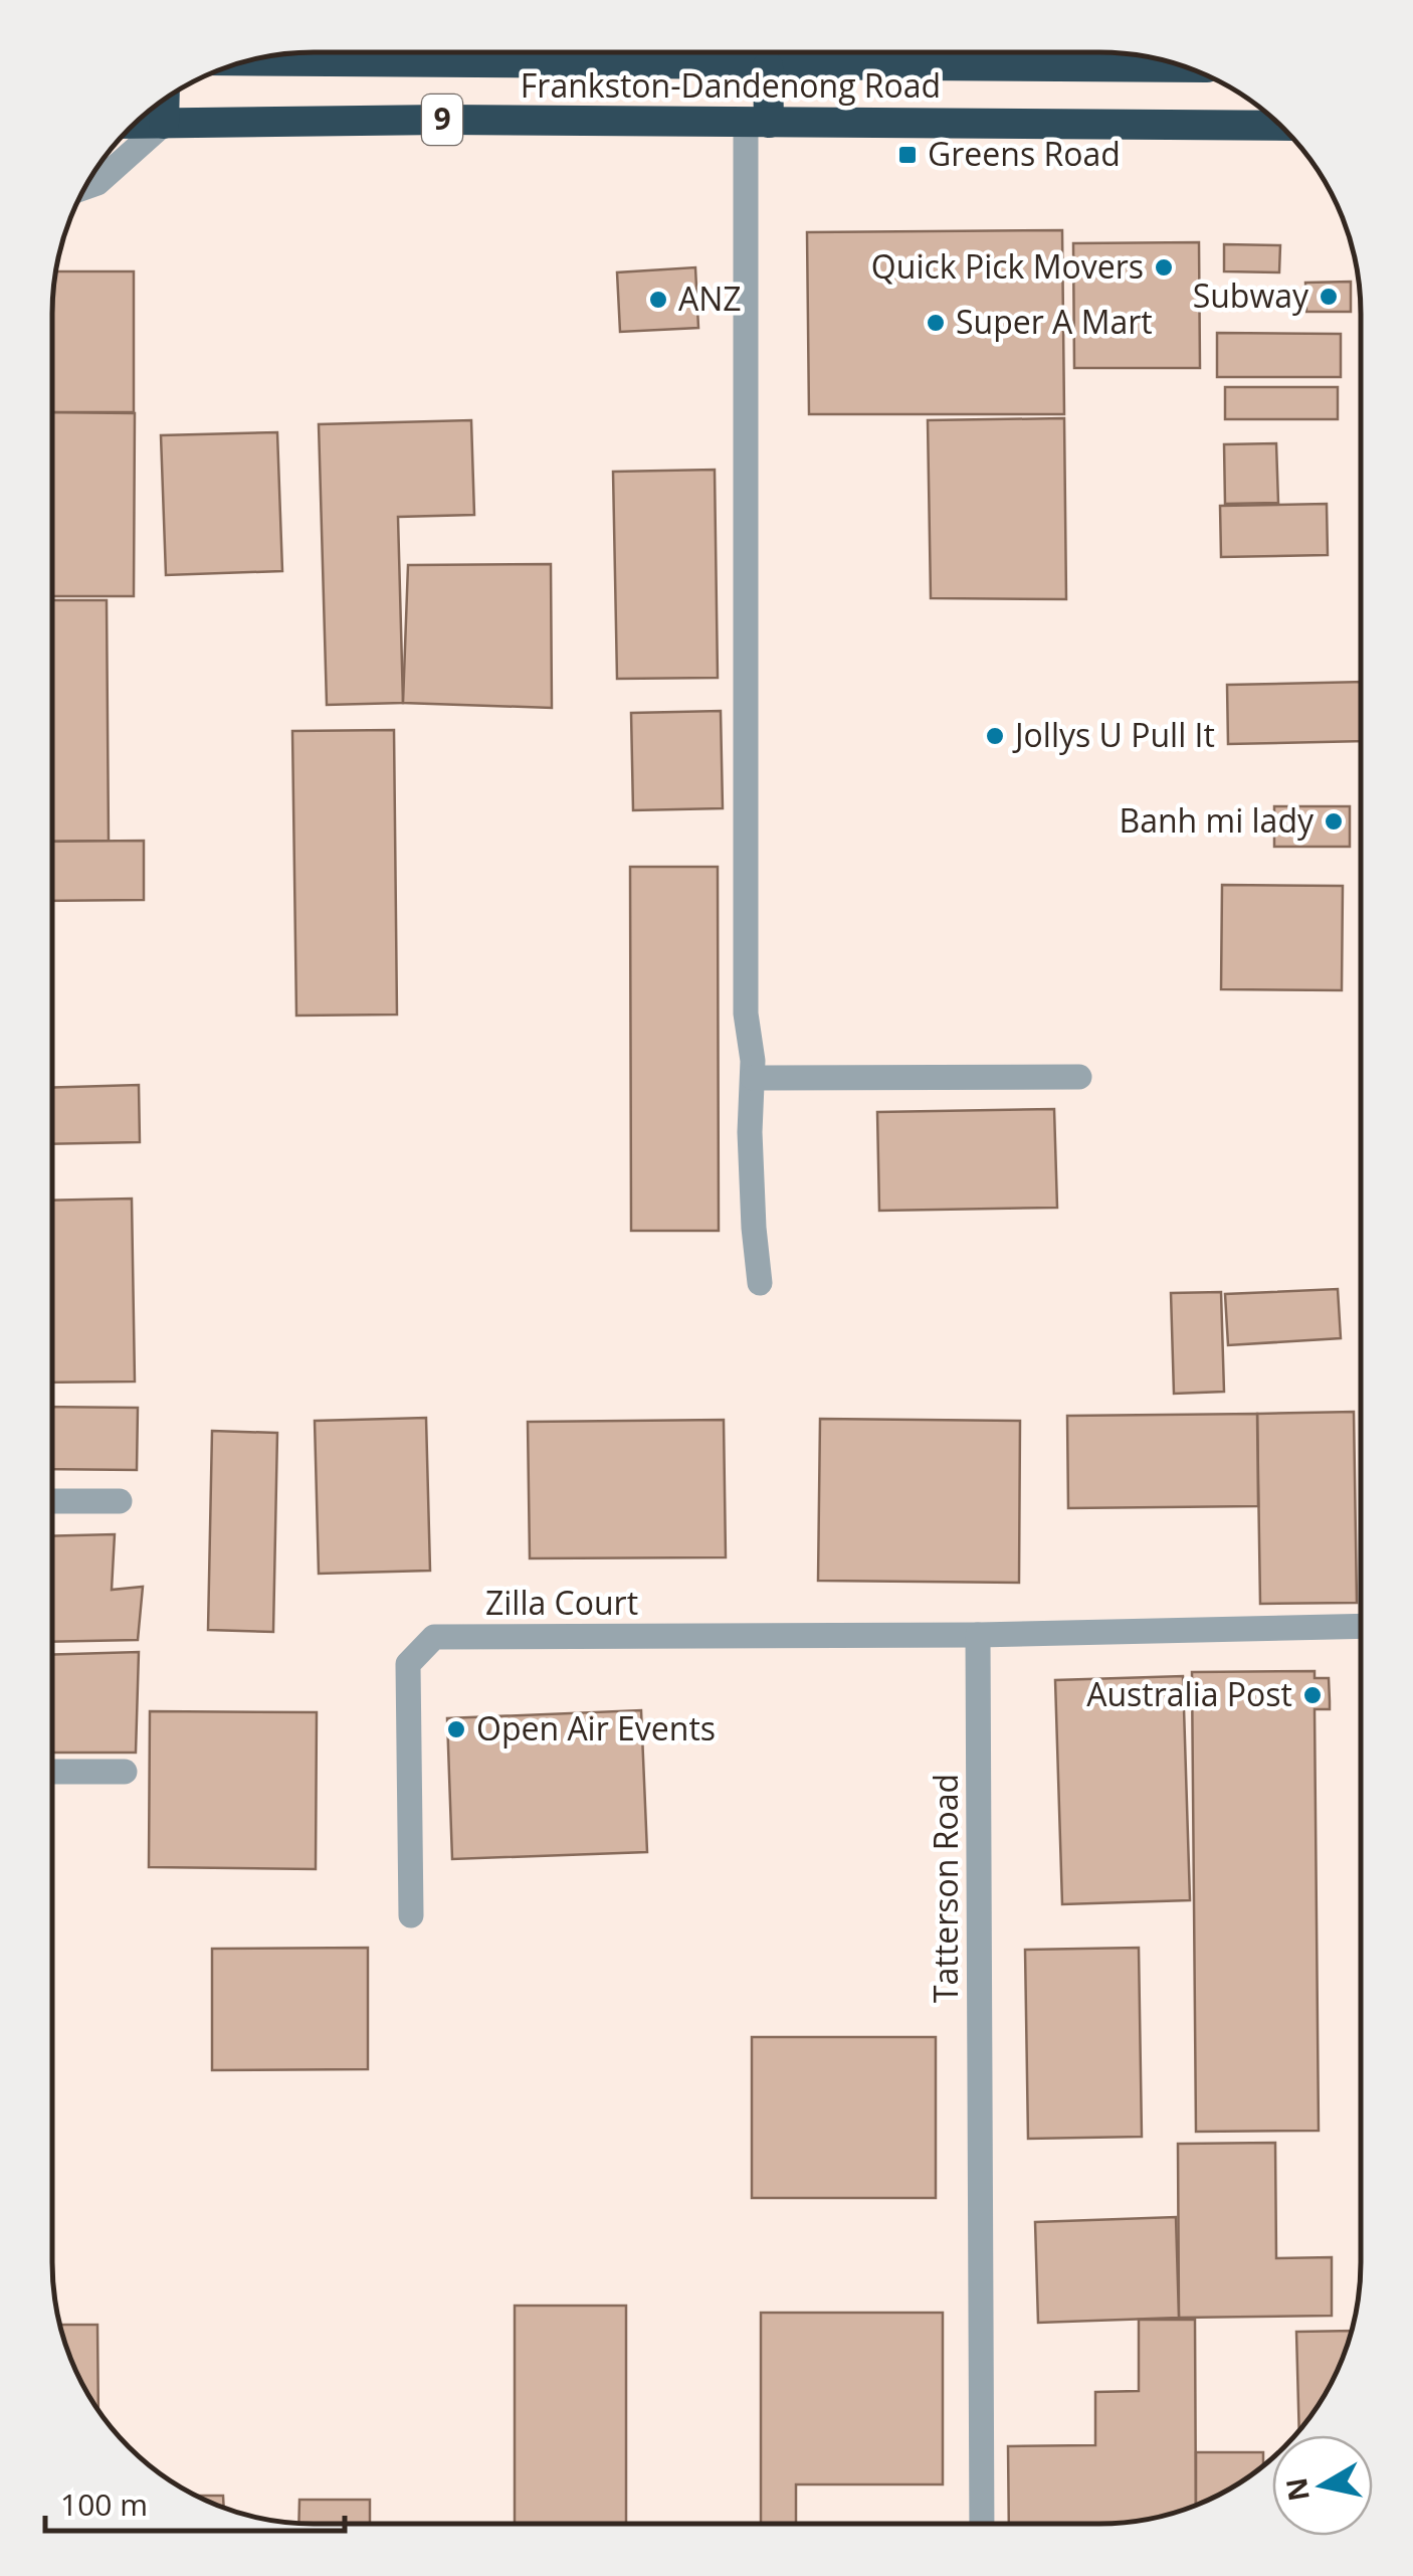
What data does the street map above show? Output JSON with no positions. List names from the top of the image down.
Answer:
{
  "streets": {
    "highway": ["Frankston-Dandenong Road", "9"],
    "street": ["Zilla Court", "Tatterson Road"]
  },
  "crossings": [
    ["Zilla Court", "Tatterson Road"]
  ],
  "places": {
    "transit": ["Greens Road"],
    "other": [
      "Quick Pick Movers",
      "Subway",
      "ANZ",
      "Super A Mart",
      "Jollys U Pull It",
      "Banh mi lady",
      "Australia Post",
      "Open Air Events"
    ]
  },
  "scale_bar": "100 m",
  "north": "left"
}
